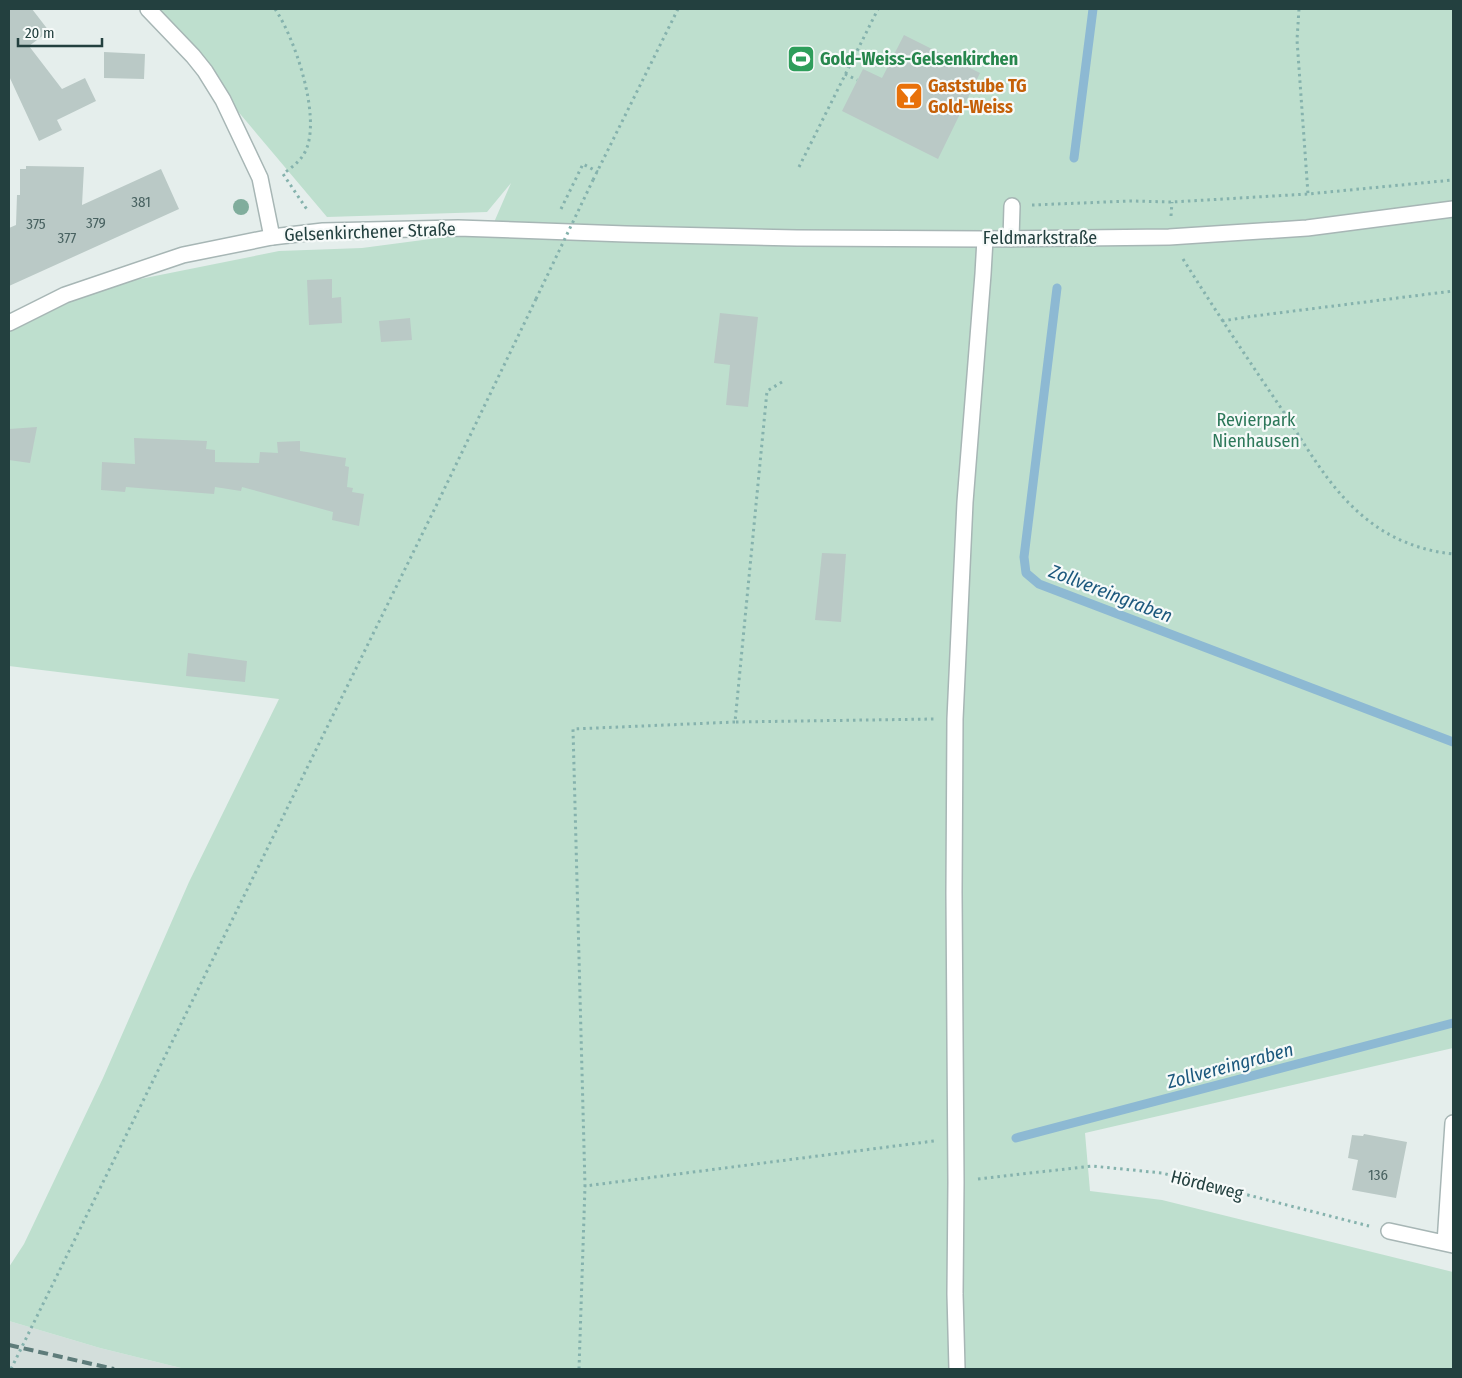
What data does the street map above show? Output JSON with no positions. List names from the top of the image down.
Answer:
{
  "streets": {
    "street": ["Gelsenkirchener Straße", "Feldmarkstraße"],
    "path": ["Hördeweg"]
  },
  "crossings": [
    ["Gelsenkirchener Straße", "Feldmarkstraße"]
  ],
  "water": ["Zollvereingraben"],
  "parks": ["Revierpark Nienhausen"],
  "places": {
    "sports": ["Gold-Weiss-Gelsenkirchen"],
    "bar": ["Gaststube TG Gold-Weiss"]
  },
  "house_numbers": [
    "381",
    "379",
    "375",
    "377",
    "136"
  ],
  "scale_bar": "20 m"
}
